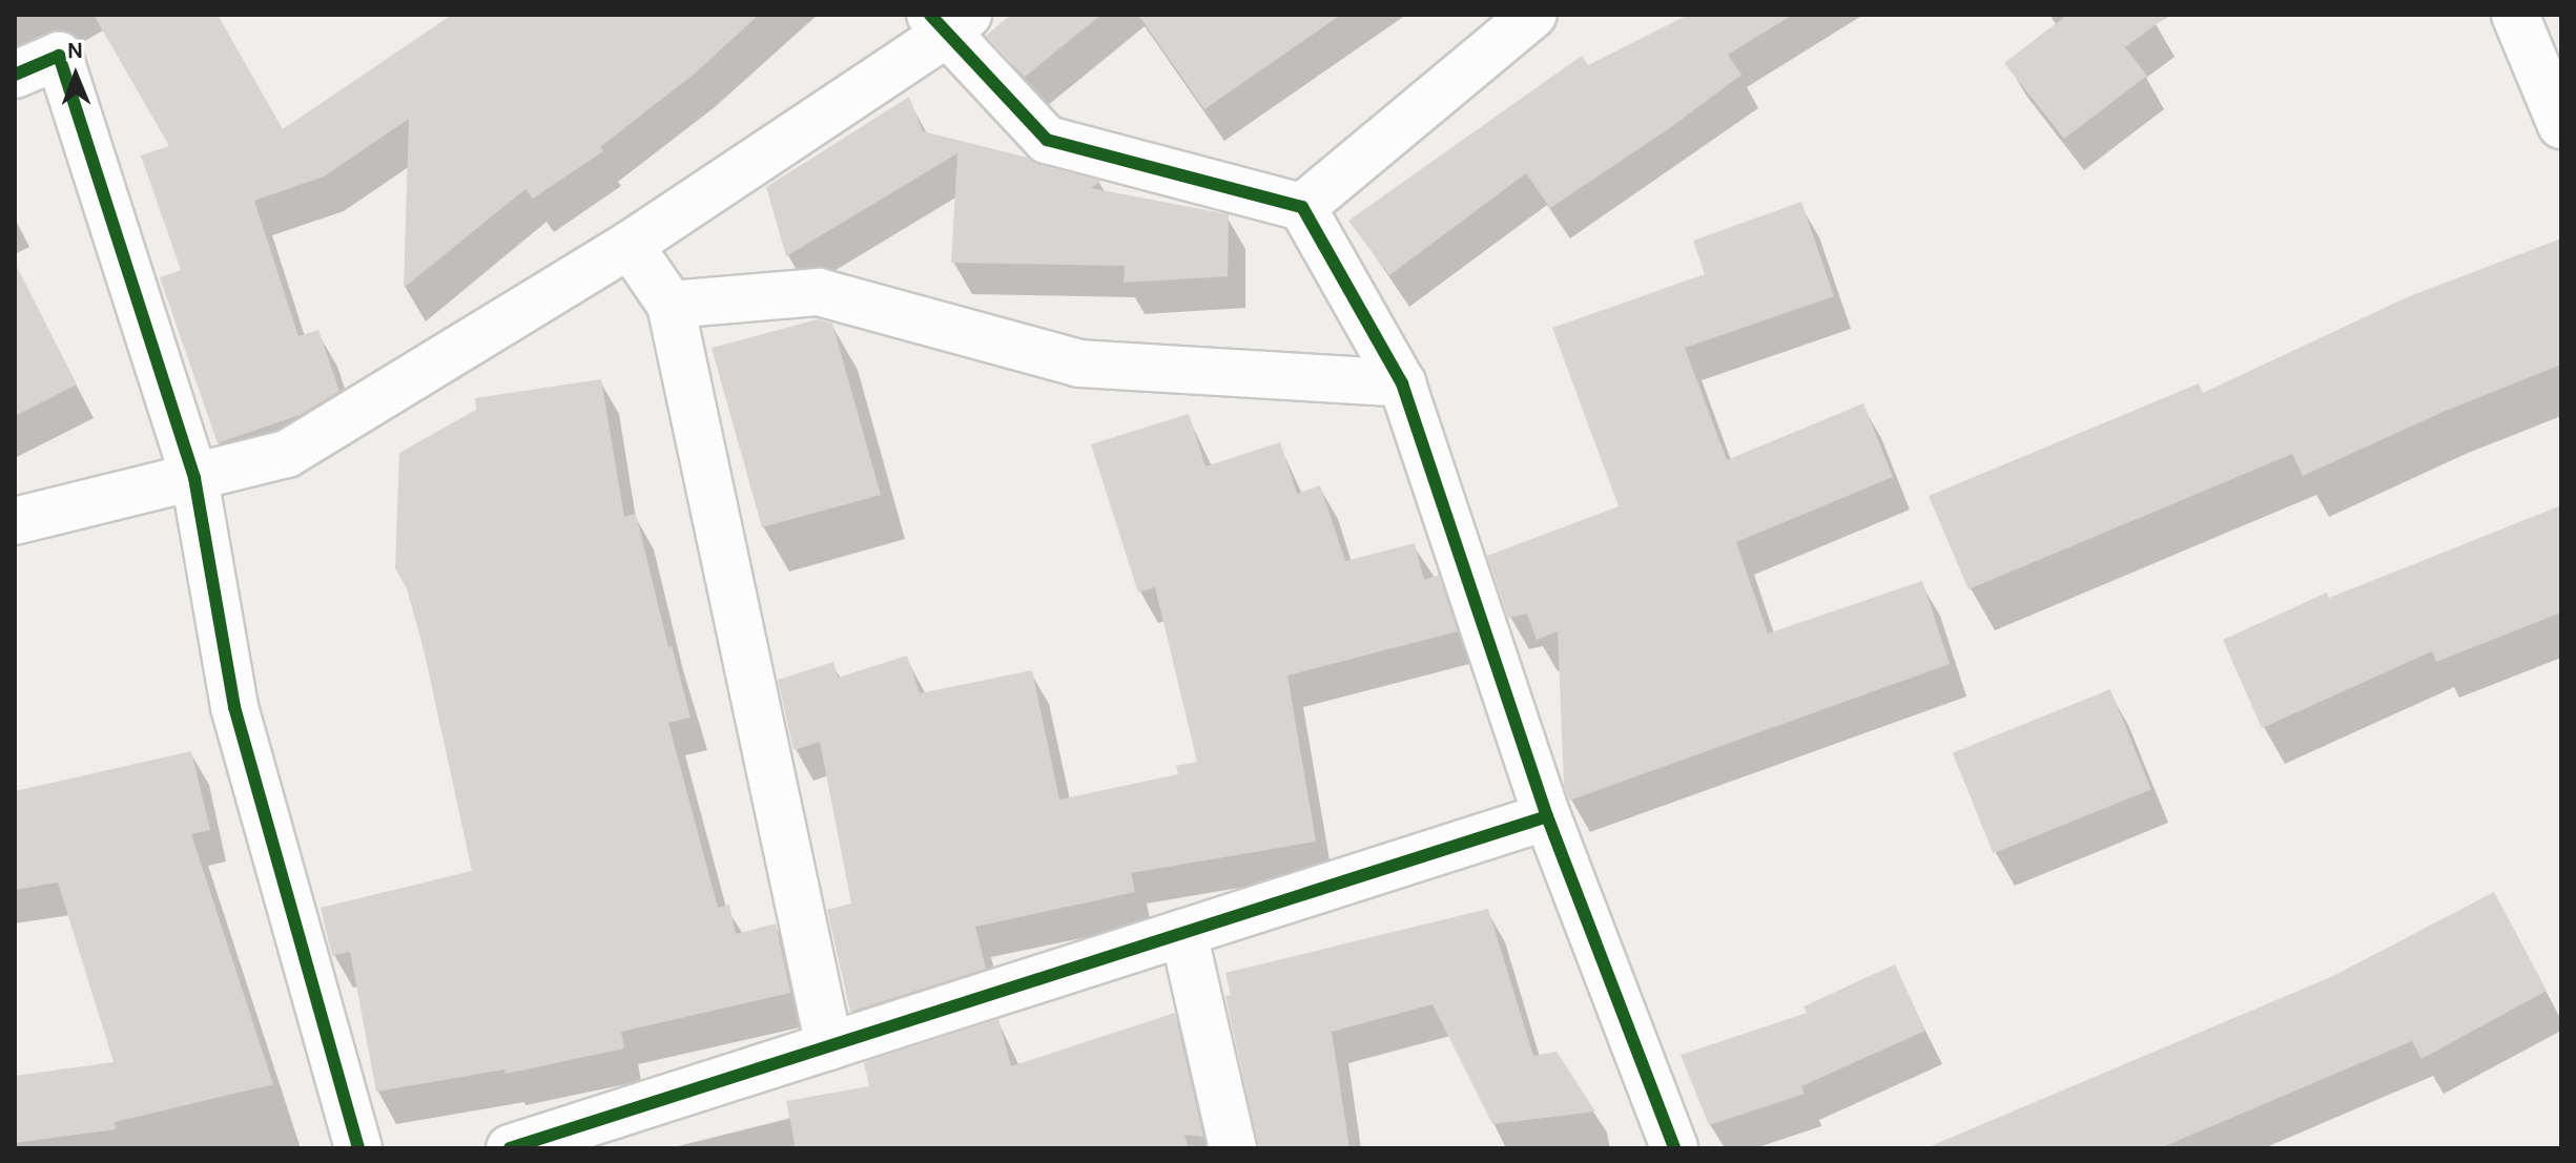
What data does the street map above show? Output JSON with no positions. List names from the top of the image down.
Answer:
{
  "north": "top"
}
